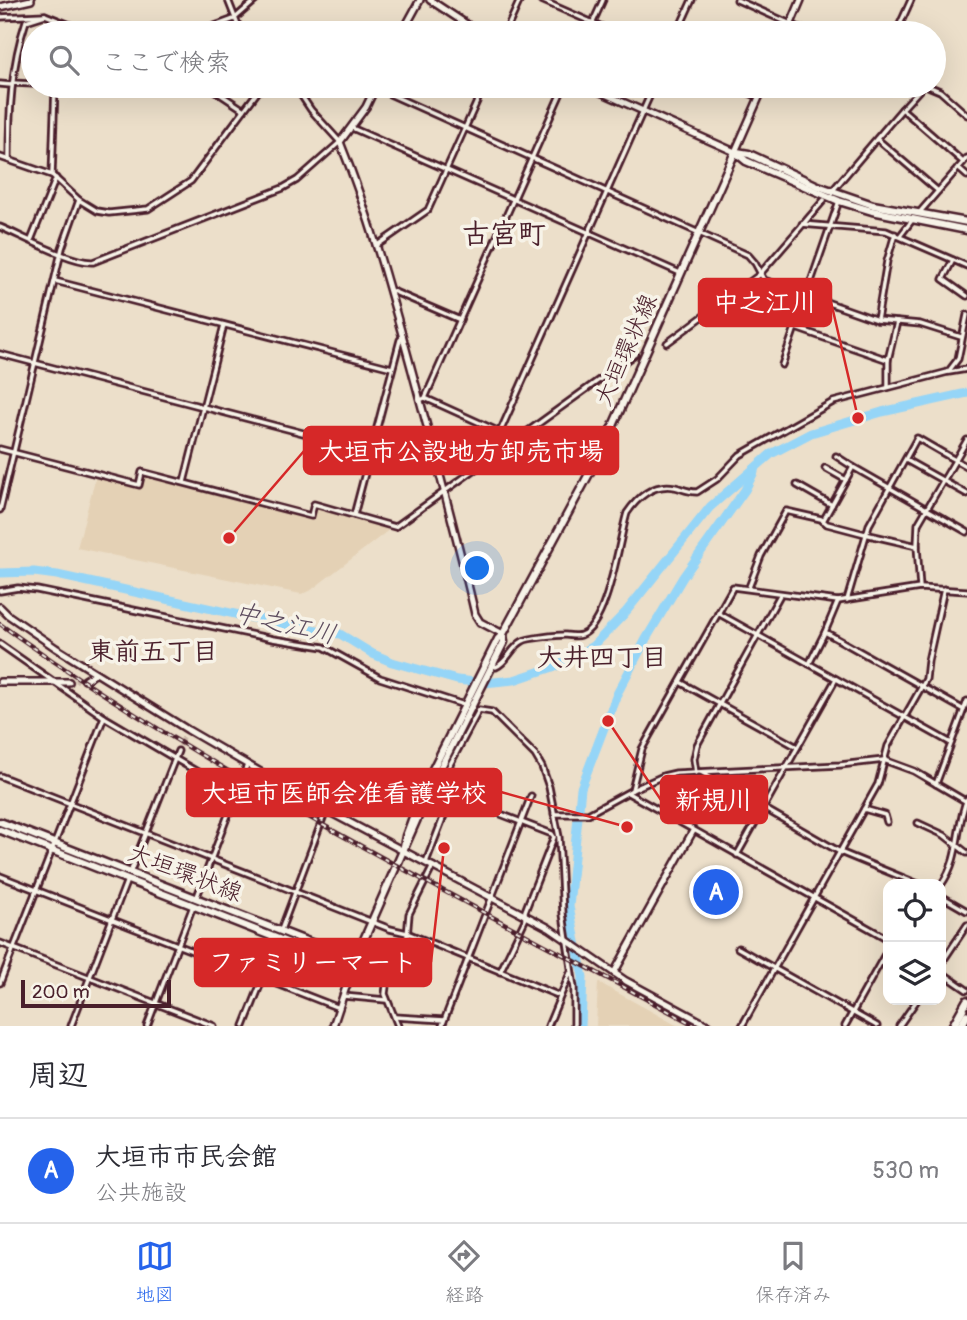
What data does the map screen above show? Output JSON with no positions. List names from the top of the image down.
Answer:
{
  "streets": {
    "main road": ["大垣環状線"]
  },
  "districts": ["古宮町", "東前五丁目", "大井四丁目"],
  "water": ["中之江川"],
  "places": [
    "中之江川",
    "大垣市公設地方卸売市場",
    "新規川",
    "大垣市医師会准看護学校",
    "ファミリーマート"
  ],
  "scale_bar": "200 m",
  "page": {
    "search": "ここで検索",
    "pins": "A",
    "scale": "200 m",
    "heading": "周辺",
    "list": [
      {
        "mark": "A",
        "name": "大垣市市民会館",
        "note": "公共施設",
        "value": "530 m"
      }
    ],
    "nav": ["地図", "経路", "保存済み"]
  }
}
